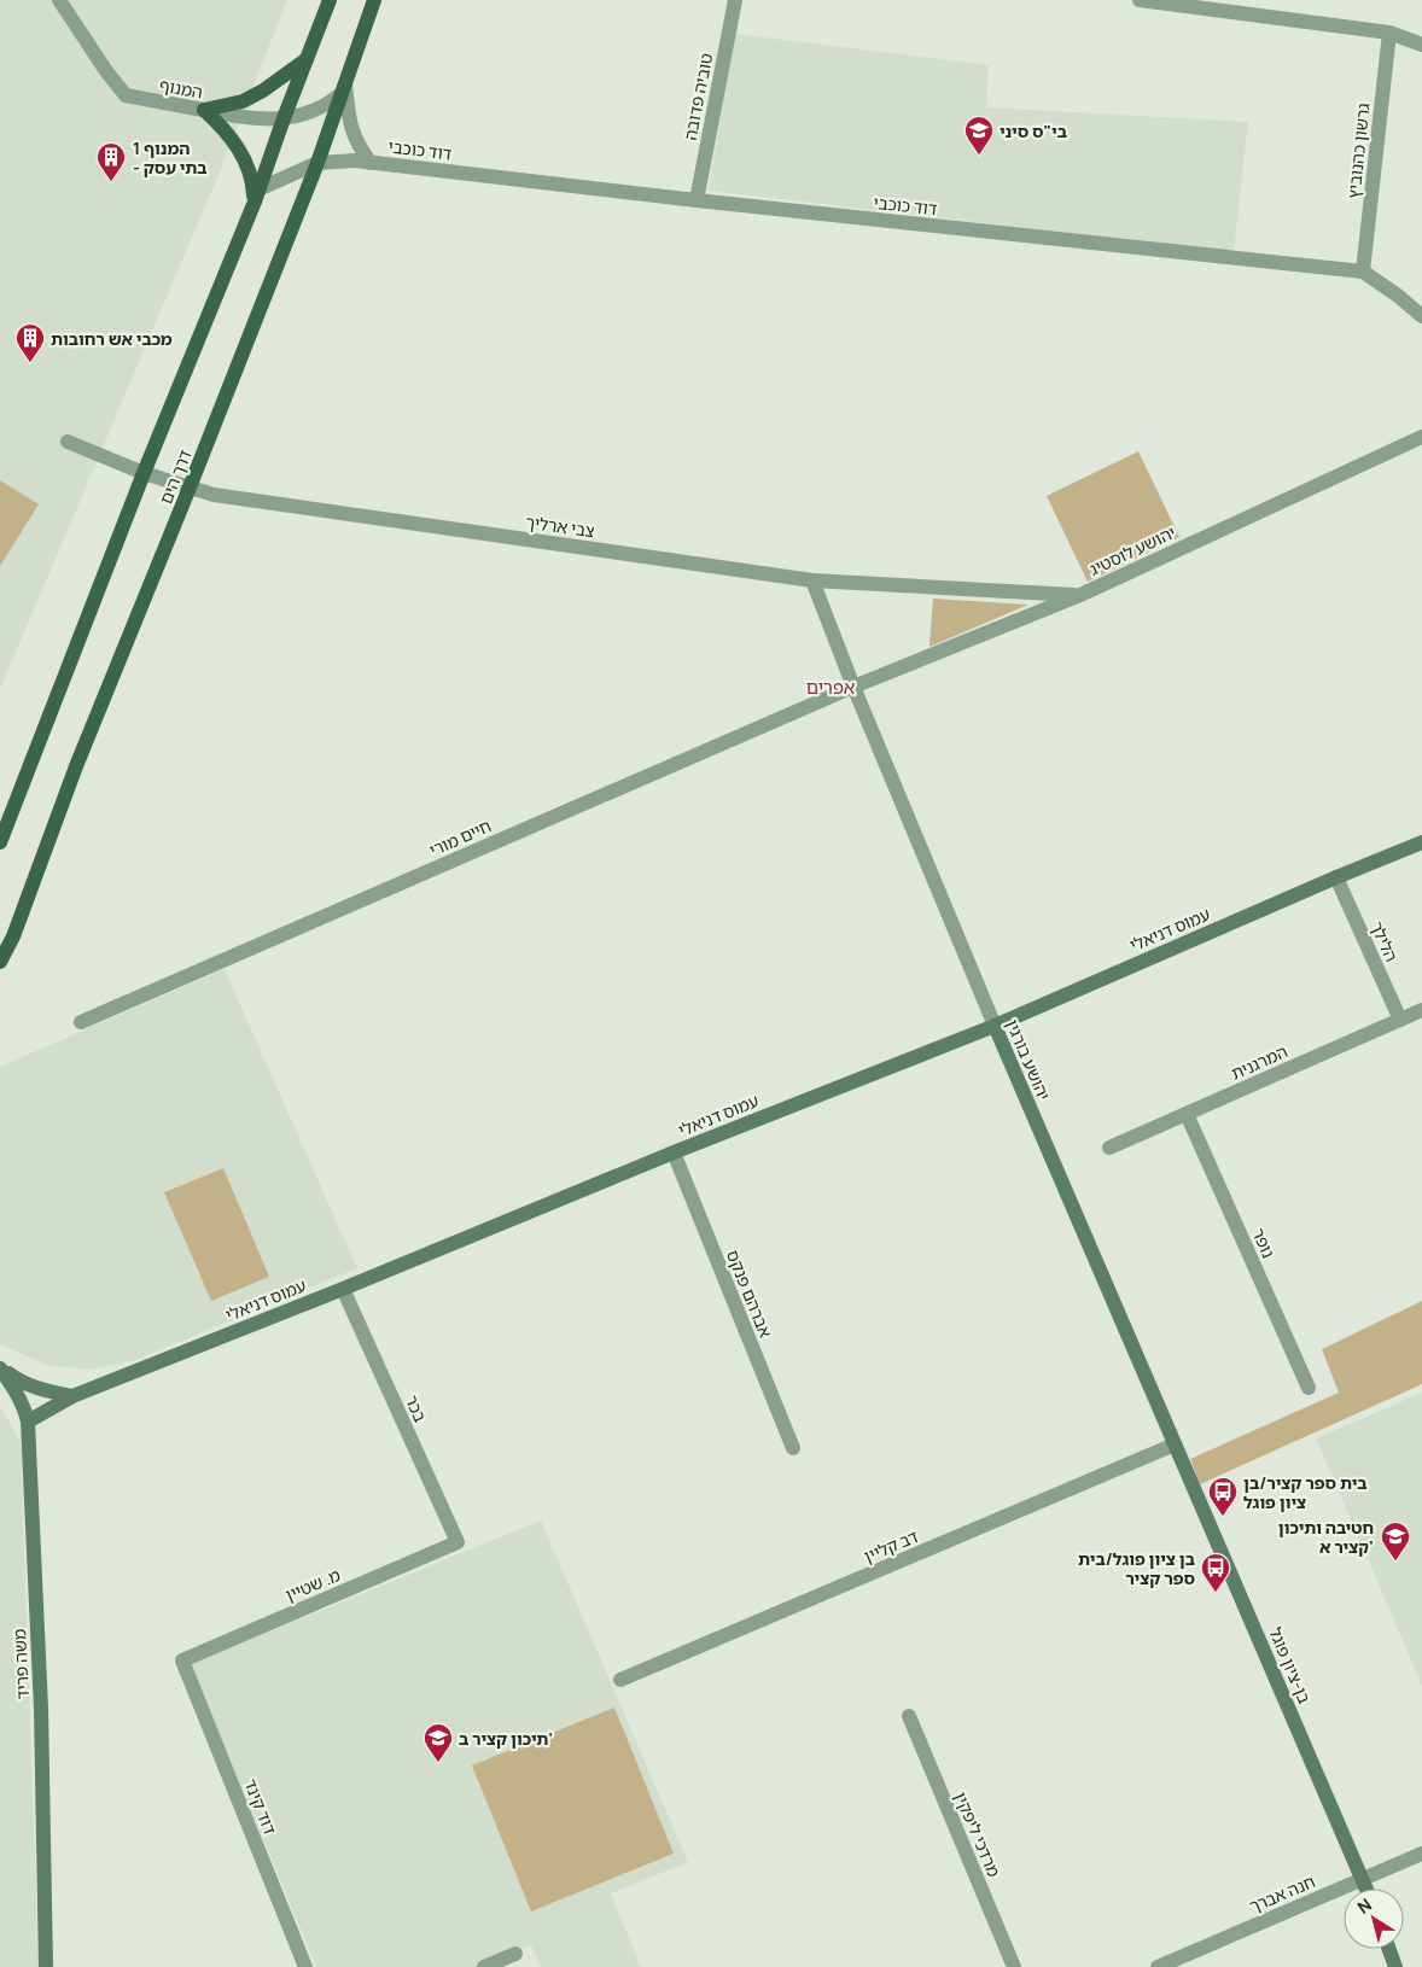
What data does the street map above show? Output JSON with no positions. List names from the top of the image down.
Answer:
{
  "streets": {
    "main road": ["דרך הים"],
    "street": [
      "המנוף",
      "טוביה פדובה",
      "דוד כוכבי",
      "גרשון כהנוביץ",
      "צבי ארליך",
      "יהושע לוסטיג",
      "חיים מורי",
      "עמוס דניאלי",
      "הלילך",
      "יהושע בורגין",
      "המרגנית",
      "נופר",
      "אברהם פנקס",
      "בכר",
      "דב קליין",
      "מ. שטיין",
      "משה פריד",
      "בן-ציון פוגל",
      "דוד קינד",
      "מרדכי ליפקין",
      "חנה אברך"
    ]
  },
  "crossings": [
    ["המנוף", "דוד כוכבי"],
    ["המנוף", "דרך הים"],
    ["טוביה פדובה", "דוד כוכבי"],
    ["דוד כוכבי", "גרשון כהנוביץ"],
    ["דוד כוכבי", "דרך הים"],
    ["דרך הים", "צבי ארליך"],
    ["צבי ארליך", "יהושע לוסטיג"],
    ["יהושע לוסטיג", "חיים מורי"],
    ["יהושע לוסטיג", "יהושע בורגין"],
    ["חיים מורי", "יהושע בורגין"],
    ["עמוס דניאלי", "הלילך"],
    ["עמוס דניאלי", "יהושע בורגין"],
    ["עמוס דניאלי", "אברהם פנקס"],
    ["עמוס דניאלי", "בכר"],
    ["עמוס דניאלי", "משה פריד"],
    ["הלילך", "המרגנית"],
    ["יהושע בורגין", "דב קליין"],
    ["יהושע בורגין", "בן-ציון פוגל"],
    ["המרגנית", "נופר"],
    ["בכר", "מ. שטיין"],
    ["דב קליין", "בן-ציון פוגל"],
    ["מ. שטיין", "דוד קינד"],
    ["בן-ציון פוגל", "חנה אברך"]
  ],
  "districts": ["אפרים"],
  "places": {
    "school or university": ["בי\"ס סיני", "חטיבה ותיכון קציר א'", "תיכון קציר ב'"],
    "building": ["המנוף 1 - בתי עסק", "מכבי אש רחובות"],
    "bus stop": ["בית ספר קציר/בן ציון פוגל", "בן ציון פוגל/בית ספר קציר"]
  },
  "north": "top left"
}
